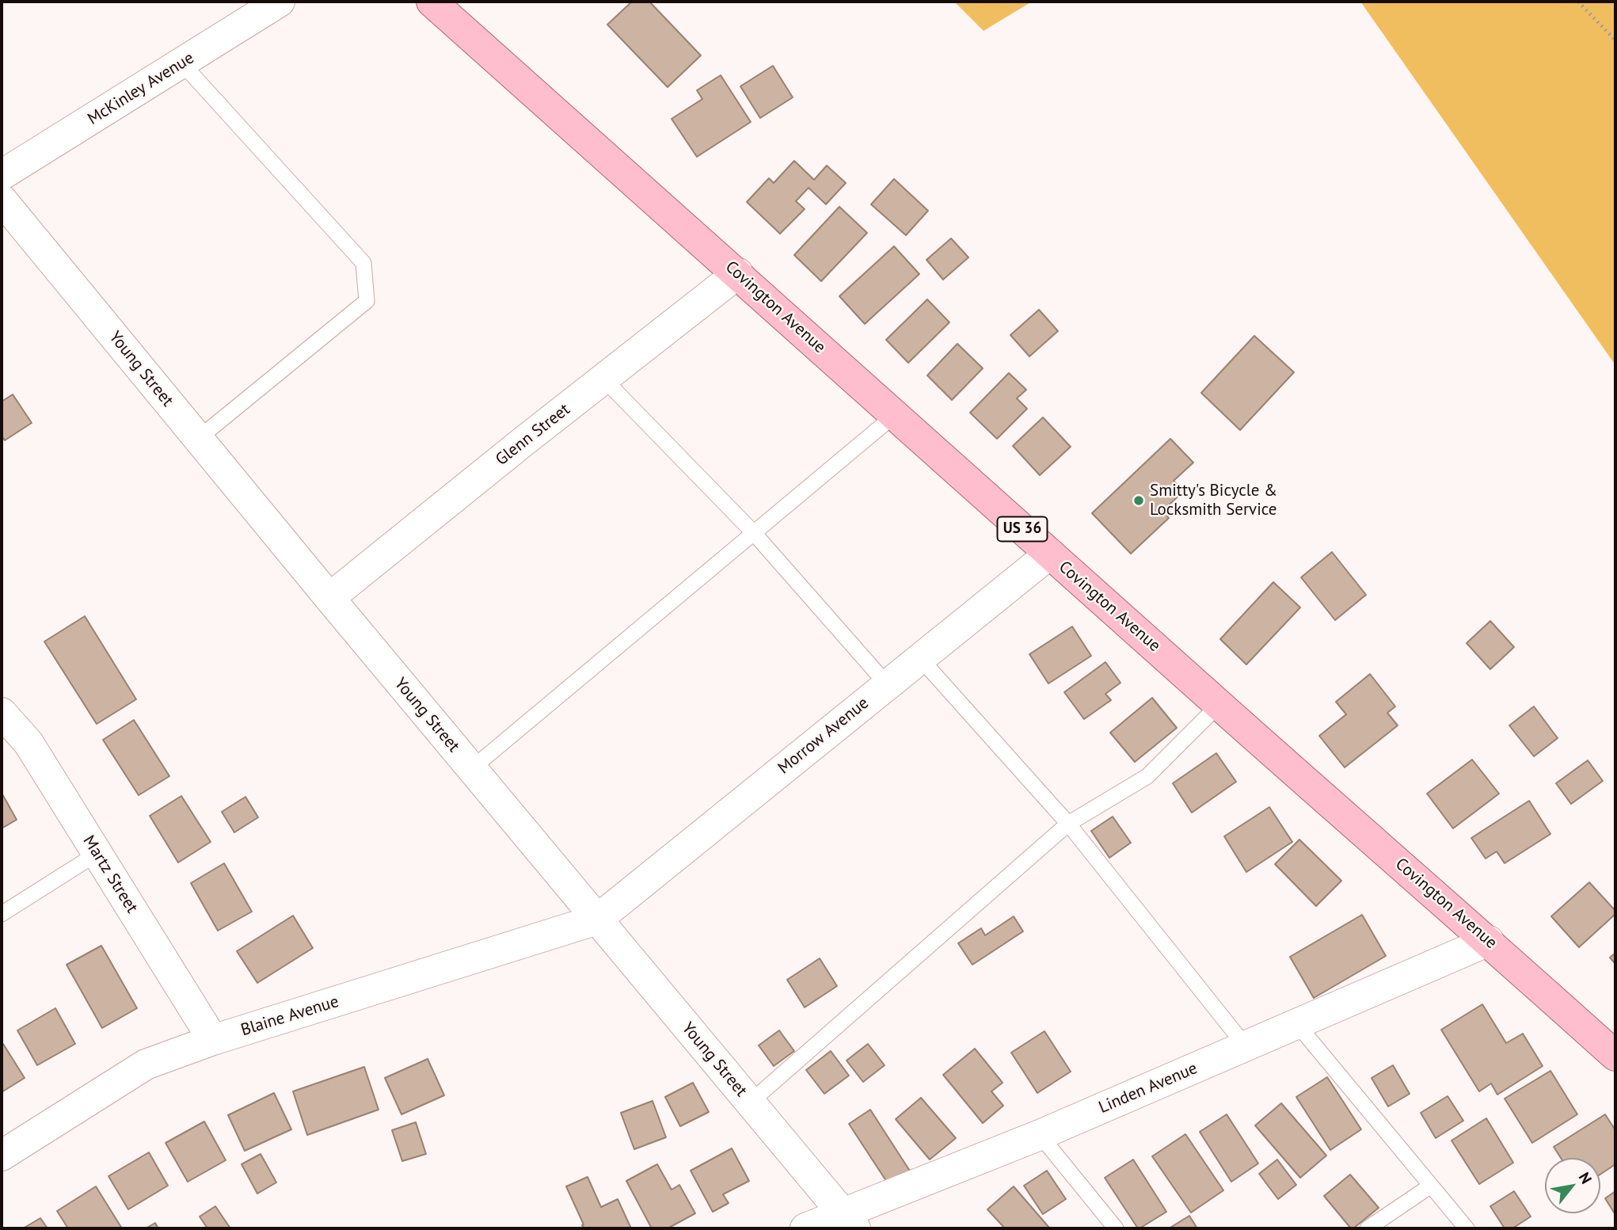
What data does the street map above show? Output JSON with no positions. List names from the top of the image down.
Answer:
{
  "streets": {
    "main road": ["Covington Avenue", "US 36"],
    "street": [
      "McKinley Avenue",
      "Young Street",
      "Glenn Street",
      "Morrow Avenue",
      "Martz Street",
      "Blaine Avenue",
      "Linden Avenue"
    ]
  },
  "crossings": [
    ["Covington Avenue", "Glenn Street"],
    ["Covington Avenue", "Morrow Avenue"],
    ["Covington Avenue", "Linden Avenue"],
    ["Young Street", "Glenn Street"],
    ["Young Street", "Morrow Avenue"],
    ["Young Street", "Blaine Avenue"],
    ["Young Street", "Linden Avenue"],
    ["Morrow Avenue", "Blaine Avenue"],
    ["Martz Street", "Blaine Avenue"]
  ],
  "places": ["Smitty's Bicycle & Locksmith Service"],
  "north": "top right"
}
